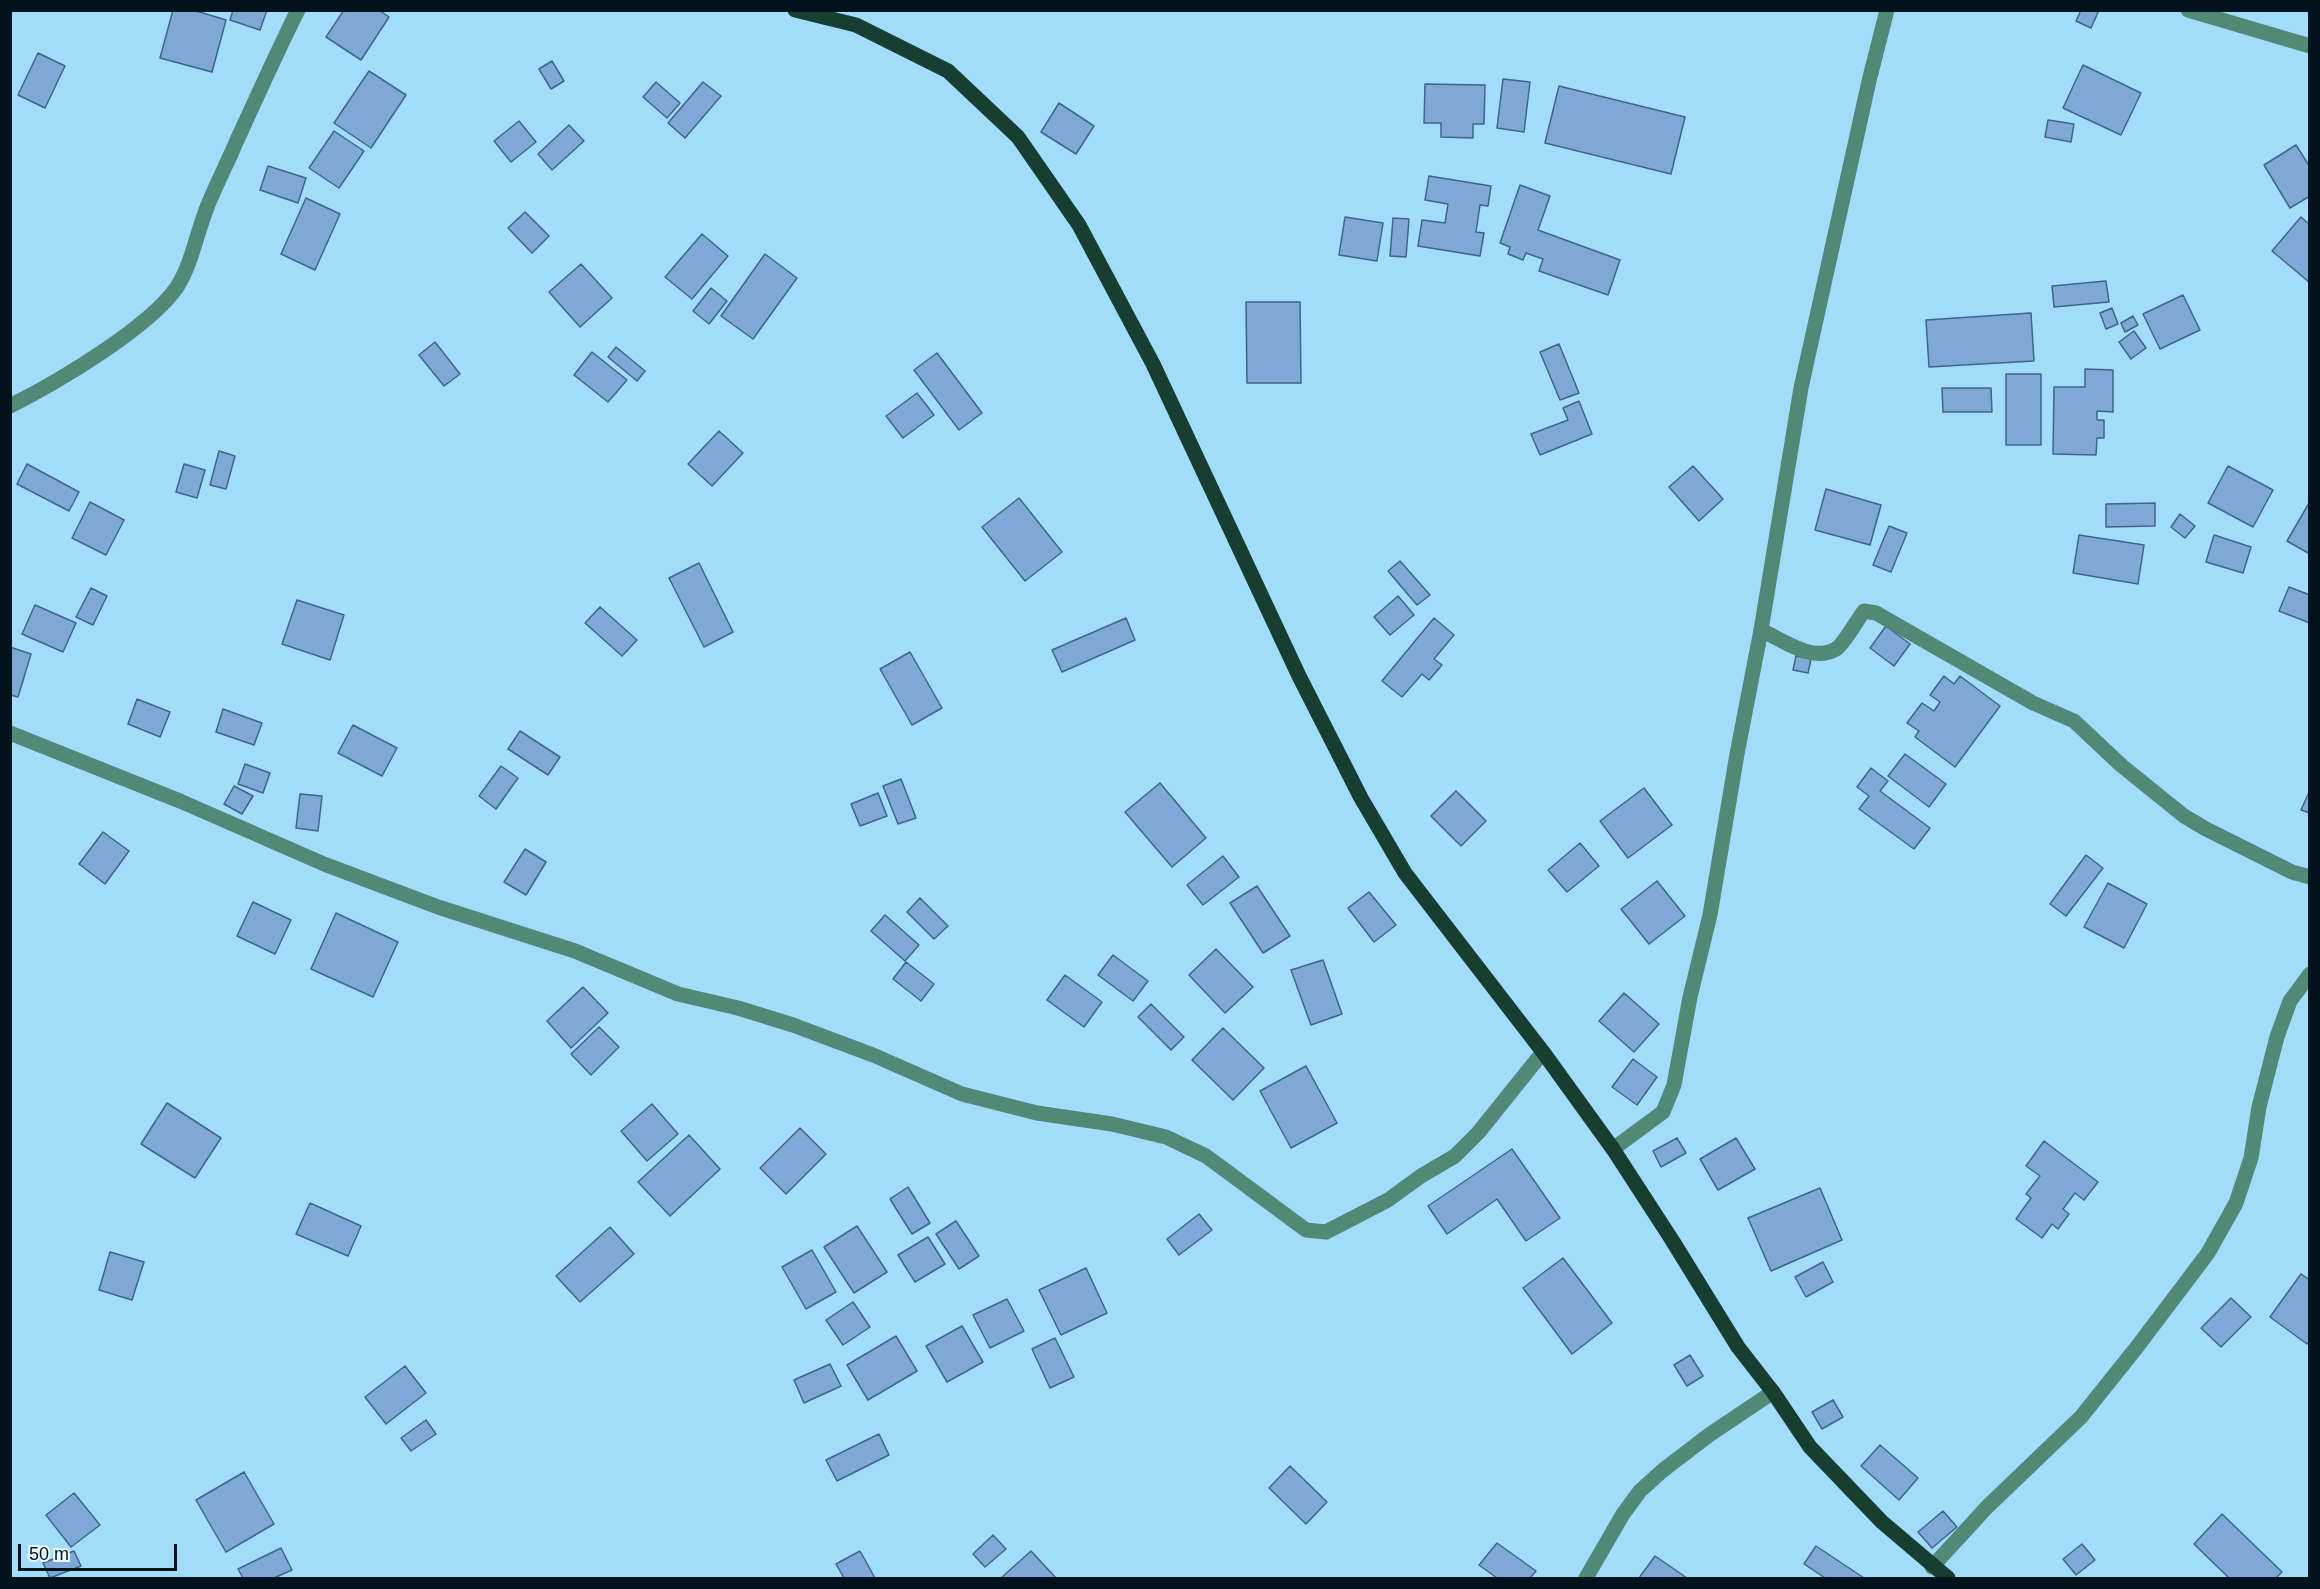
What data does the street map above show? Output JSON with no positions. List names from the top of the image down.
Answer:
{
  "scale_bar": "50 m"
}
